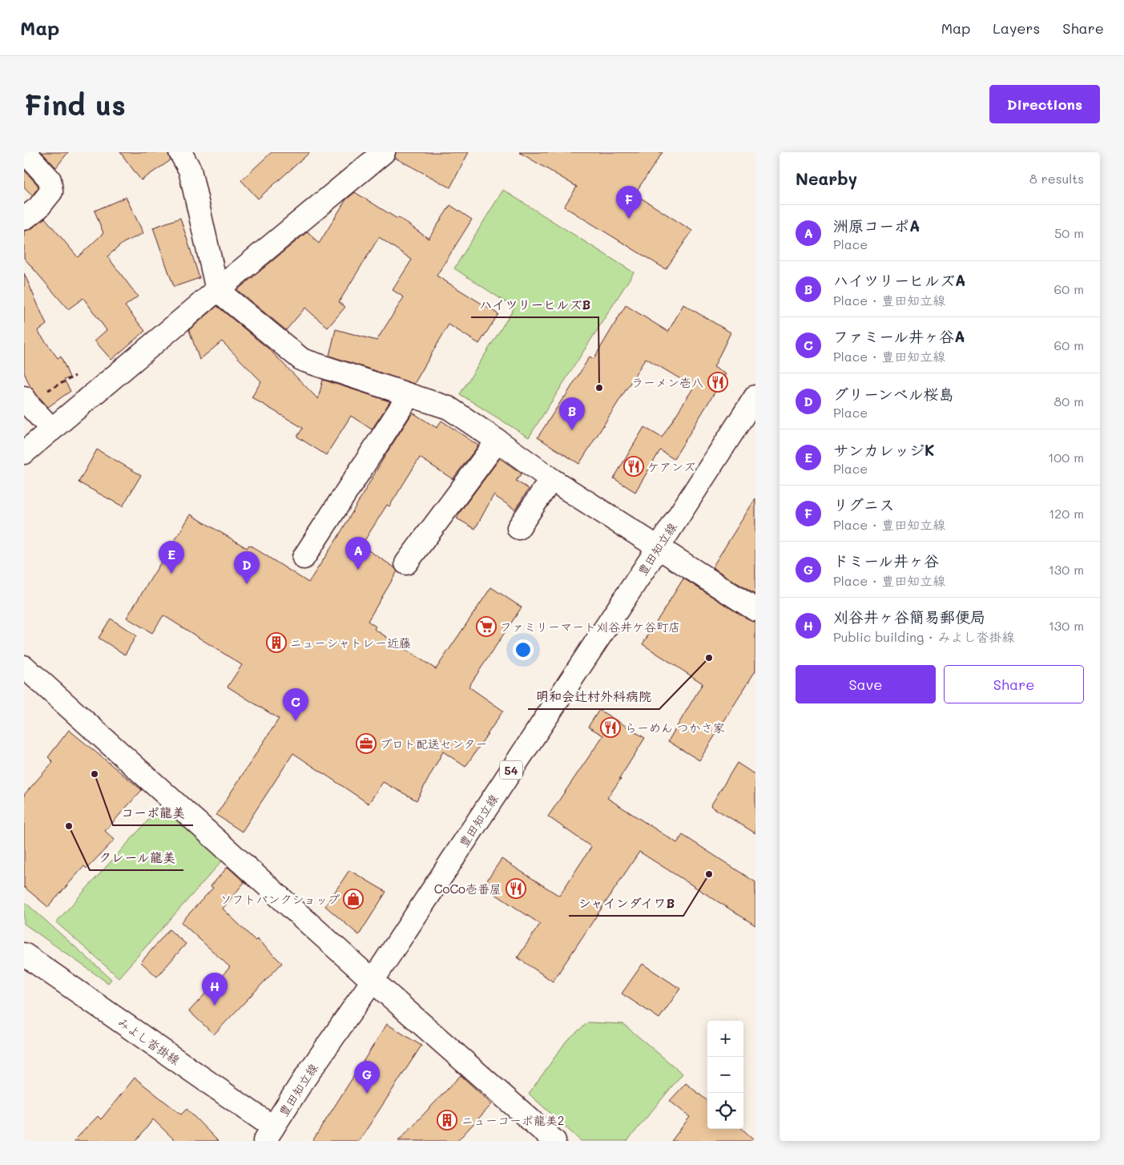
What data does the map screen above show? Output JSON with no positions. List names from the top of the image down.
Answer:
{
  "streets": {
    "street": ["豊田知立線", "54", "みよし沓掛線"]
  },
  "crossings": [
    ["豊田知立線", "みよし沓掛線"]
  ],
  "places": {
    "restaurant": [
      "ラーメン壱八",
      "ケアンズ",
      "らーめん つかさ家",
      "CoCo壱番屋"
    ],
    "other": [
      "ハイツリーヒルズB",
      "明和会辻村外科病院",
      "コーポ龍美",
      "クレール龍美",
      "シャインダイワB"
    ],
    "supermarket": ["ファミリーマート刈谷井ケ谷町店"],
    "building": ["ニューシャトレー近藤", "ニューコーポ龍美2"],
    "office": ["プロト配送センター"],
    "shop": ["ソフトバンクショップ"]
  },
  "page": {
    "header": "Map",
    "nav": ["Map", "Layers", "Share"],
    "buttons": [
      "Directions",
      ["Save", "Share"]
    ],
    "title": "Find us",
    "heading": ["Nearby", "8 results"],
    "pins": [
      "F",
      "B",
      "A",
      "E",
      "D",
      "C",
      "H",
      "G"
    ],
    "list": [
      {
        "mark": "A",
        "name": "洲原コーポA",
        "note": "Place",
        "value": "50 m"
      },
      {
        "mark": "B",
        "name": "ハイツリーヒルズA",
        "note": "Place · 豊田知立線",
        "value": "60 m"
      },
      {
        "mark": "C",
        "name": "ファミール井ヶ谷A",
        "note": "Place · 豊田知立線",
        "value": "60 m"
      },
      {
        "mark": "D",
        "name": "グリーンベル桜島",
        "note": "Place",
        "value": "80 m"
      },
      {
        "mark": "E",
        "name": "サンカレッジK",
        "note": "Place",
        "value": "100 m"
      },
      {
        "mark": "F",
        "name": "リグニス",
        "note": "Place · 豊田知立線",
        "value": "120 m"
      },
      {
        "mark": "G",
        "name": "ドミール井ヶ谷",
        "note": "Place · 豊田知立線",
        "value": "130 m"
      },
      {
        "mark": "H",
        "name": "刈谷井ヶ谷簡易郵便局",
        "note": "Public building · みよし沓掛線",
        "value": "130 m"
      }
    ],
    "map_buttons": ["+", "−"]
  }
}
